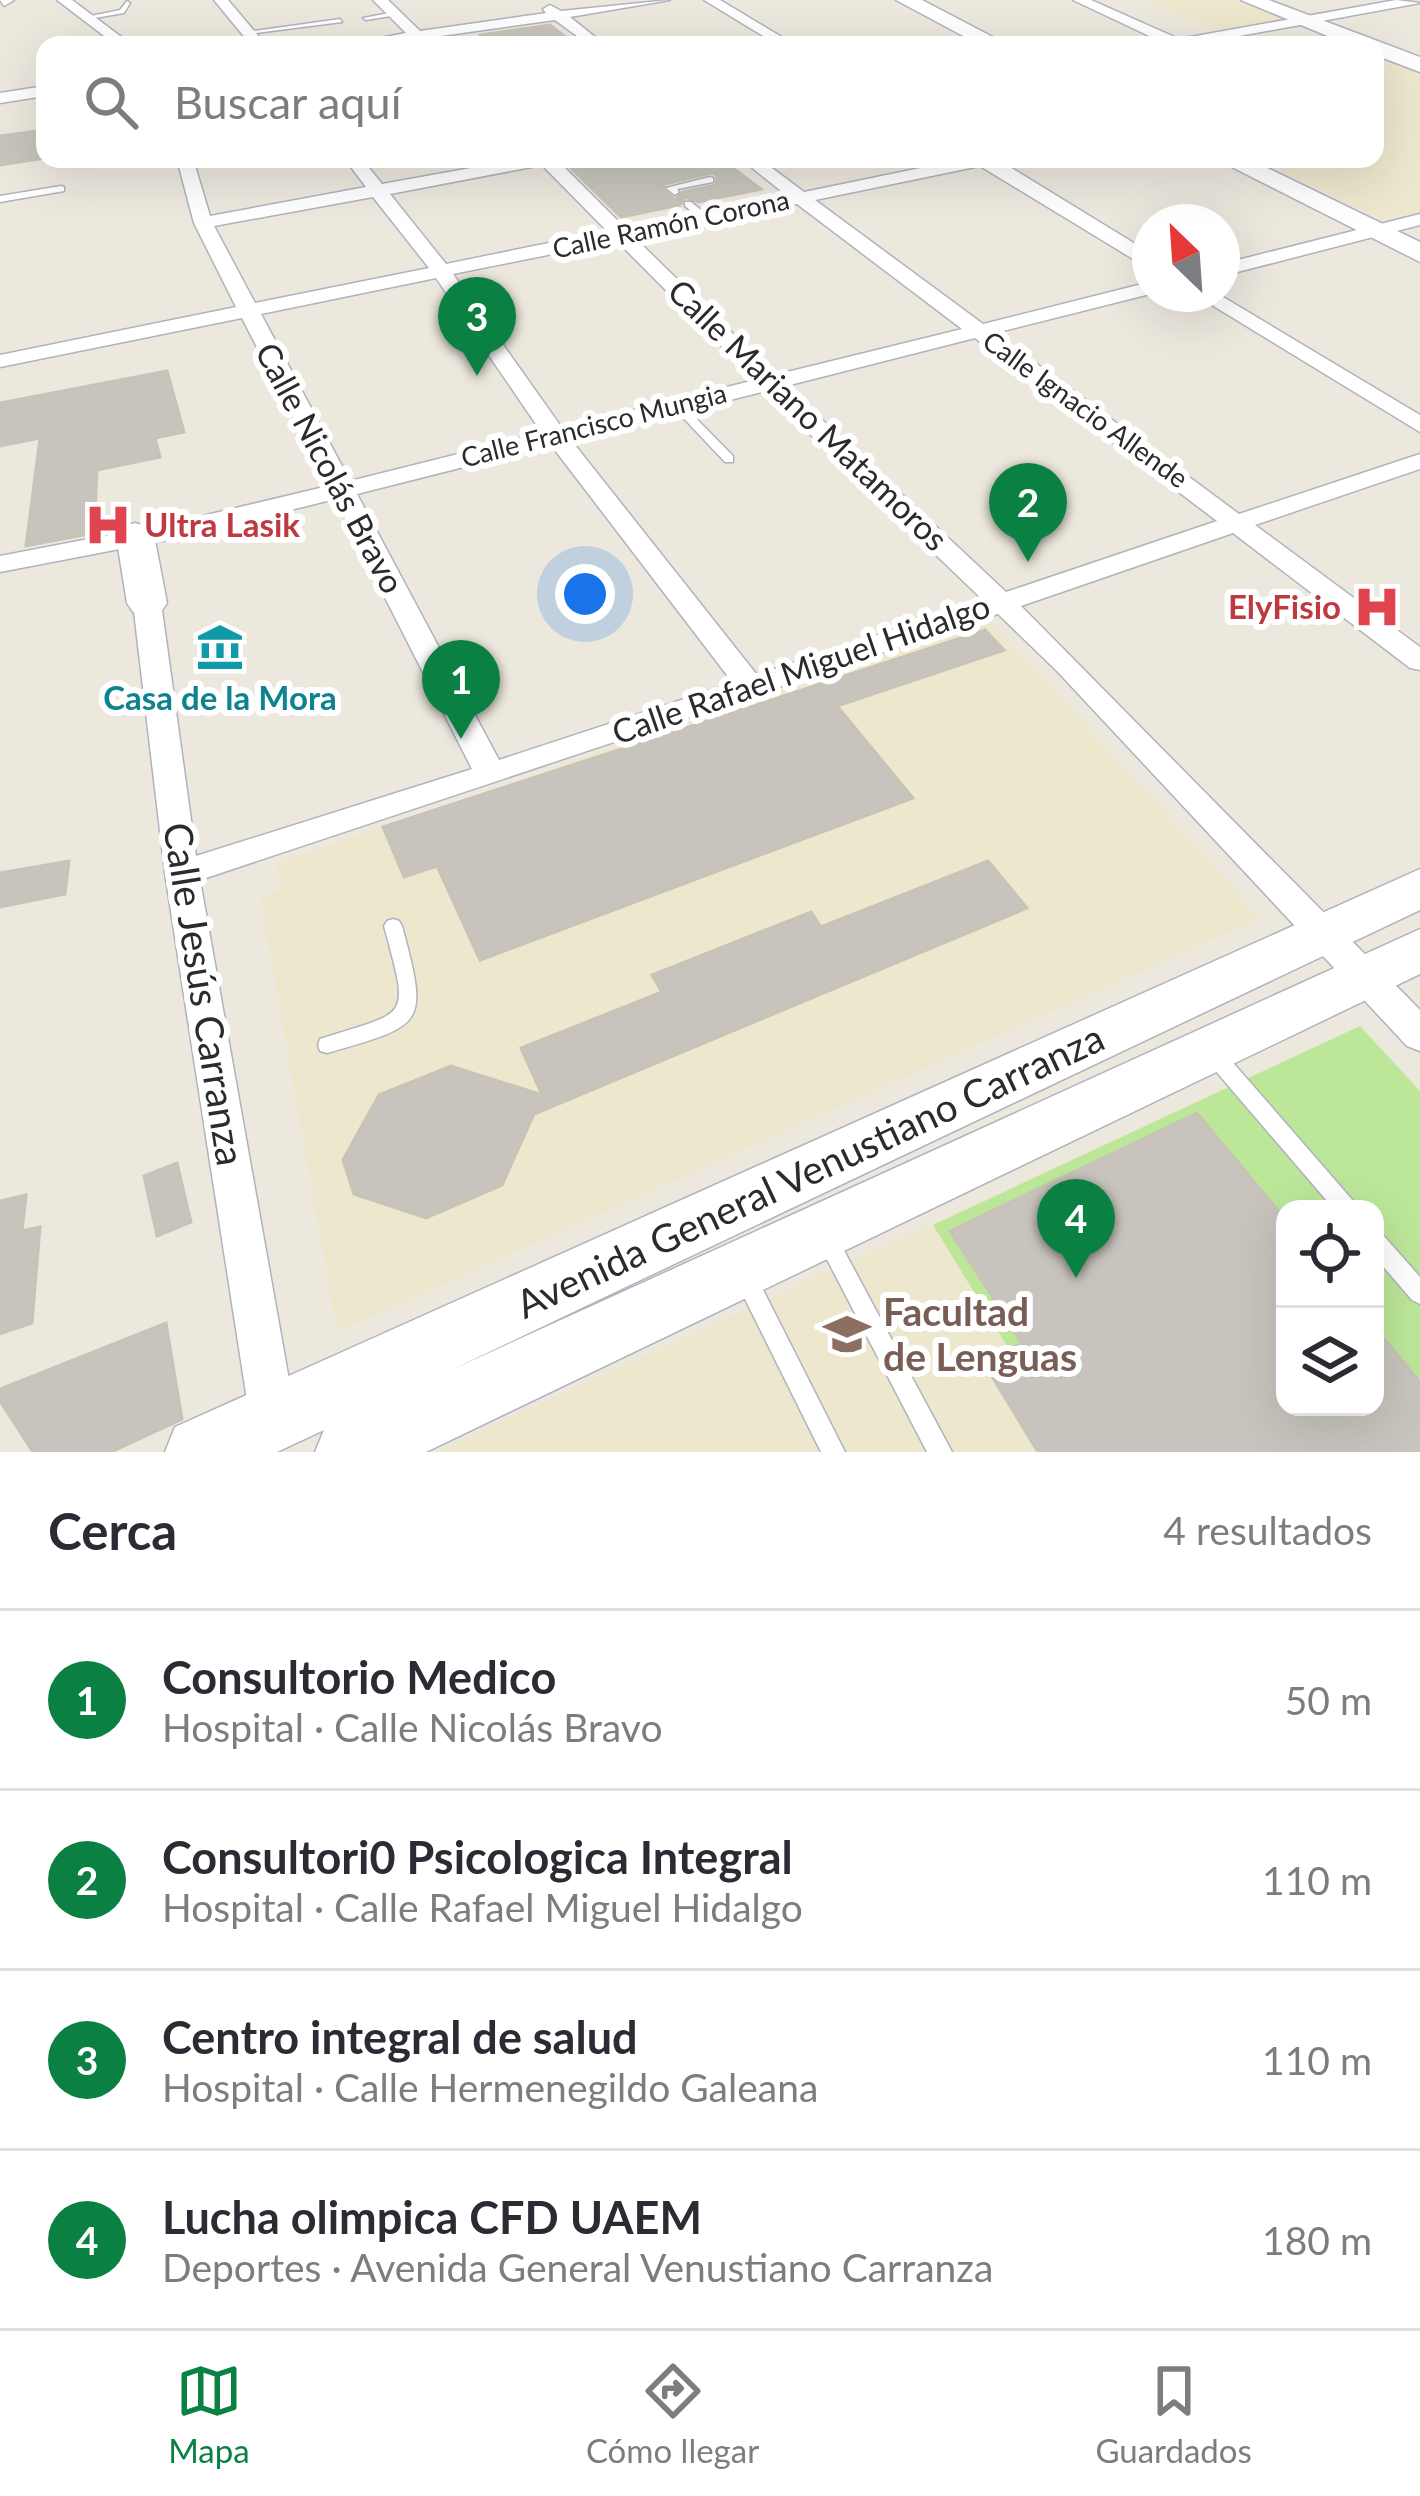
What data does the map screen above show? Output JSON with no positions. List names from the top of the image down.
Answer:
{
  "streets": {
    "main road": ["Calle Jesús Carranza", "Avenida General Venustiano Carranza"],
    "street": [
      "Calle Ramón Corona",
      "Calle Ignacio Allende",
      "Calle Mariano Matamoros",
      "Calle Francisco Mungia",
      "Calle Nicolás Bravo",
      "Calle Rafael Miguel Hidalgo"
    ]
  },
  "crossings": [
    ["Calle Ramón Corona", "Calle Ignacio Allende"],
    ["Calle Ramón Corona", "Calle Mariano Matamoros"],
    ["Calle Ramón Corona", "Calle Nicolás Bravo"],
    ["Calle Ignacio Allende", "Calle Francisco Mungia"],
    ["Calle Ignacio Allende", "Calle Rafael Miguel Hidalgo"],
    ["Calle Mariano Matamoros", "Calle Francisco Mungia"],
    ["Calle Mariano Matamoros", "Calle Rafael Miguel Hidalgo"],
    ["Calle Mariano Matamoros", "Avenida General Venustiano Carranza"],
    ["Calle Francisco Mungia", "Calle Nicolás Bravo"],
    ["Calle Francisco Mungia", "Calle Jesús Carranza"],
    ["Calle Nicolás Bravo", "Calle Rafael Miguel Hidalgo"],
    ["Calle Rafael Miguel Hidalgo", "Calle Jesús Carranza"],
    ["Calle Jesús Carranza", "Avenida General Venustiano Carranza"]
  ],
  "places": {
    "hospital": ["Ultra Lasik", "ElyFisio"],
    "museum": ["Casa de la Mora"],
    "school or university": ["Facultad de Lenguas"]
  },
  "north": "top left",
  "page": {
    "search": "Buscar aquí",
    "pins": [
      "3",
      "2",
      "1",
      "4"
    ],
    "heading": ["Cerca", "4 resultados"],
    "list": [
      {
        "mark": "1",
        "name": "Consultorio Medico",
        "note": "Hospital · Calle Nicolás Bravo",
        "value": "50 m"
      },
      {
        "mark": "2",
        "name": "Consultori0 Psicologica Integral",
        "note": "Hospital · Calle Rafael Miguel Hidalgo",
        "value": "110 m"
      },
      {
        "mark": "3",
        "name": "Centro integral de salud",
        "note": "Hospital · Calle Hermenegildo Galeana",
        "value": "110 m"
      },
      {
        "mark": "4",
        "name": "Lucha olimpica CFD UAEM",
        "note": "Deportes · Avenida General Venustiano Carranza",
        "value": "180 m"
      }
    ],
    "nav": ["Mapa", "Cómo llegar", "Guardados"]
  }
}
